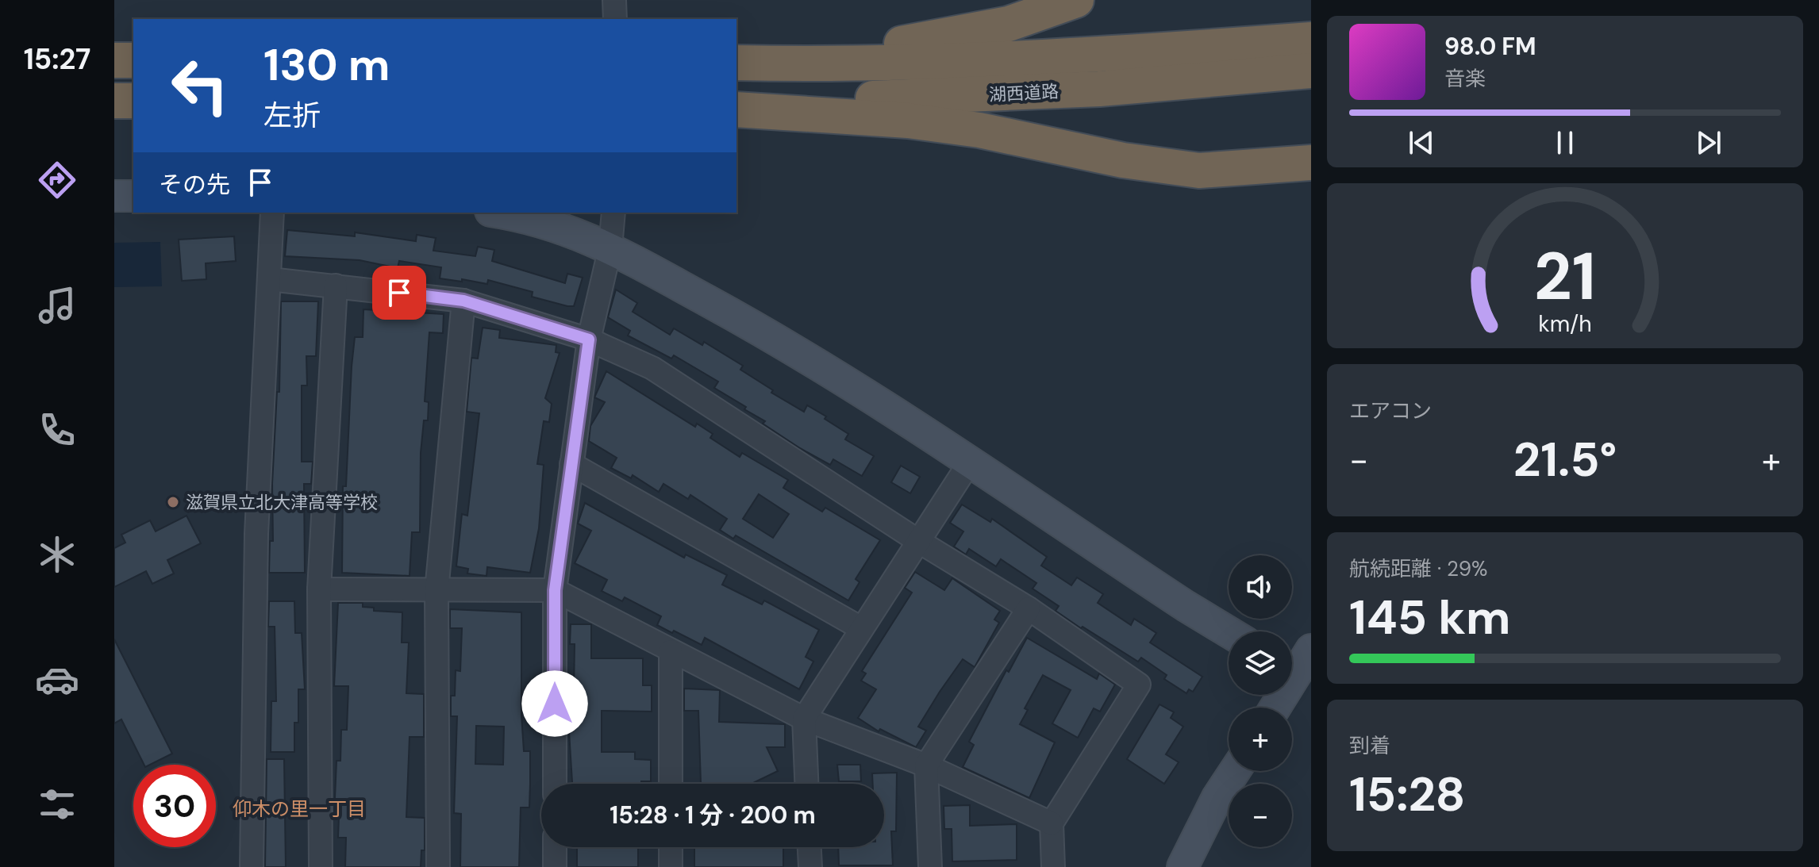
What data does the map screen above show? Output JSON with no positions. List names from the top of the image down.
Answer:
{
  "streets": {
    "highway": ["湖西道路"]
  },
  "districts": ["仰木の里一丁目"],
  "places": ["滋賀県立北大津高等学校"],
  "page": {
    "tabs": "15:27",
    "turn": ["130 m", "左折"],
    "song": ["98.0 FM", "音楽"],
    "then": "その先",
    "tile": [
      "エアコン",
      ["航続距離 · 29%", "145 km"],
      ["到着", "15:28"]
    ],
    "heat": ["−", "21.5°", "+"],
    "map_buttons": ["+", "−"],
    "limit": "30",
    "trip": "15:28 · 1 分 · 200 m",
    "gauge": ["21", "km/h"]
  }
}
